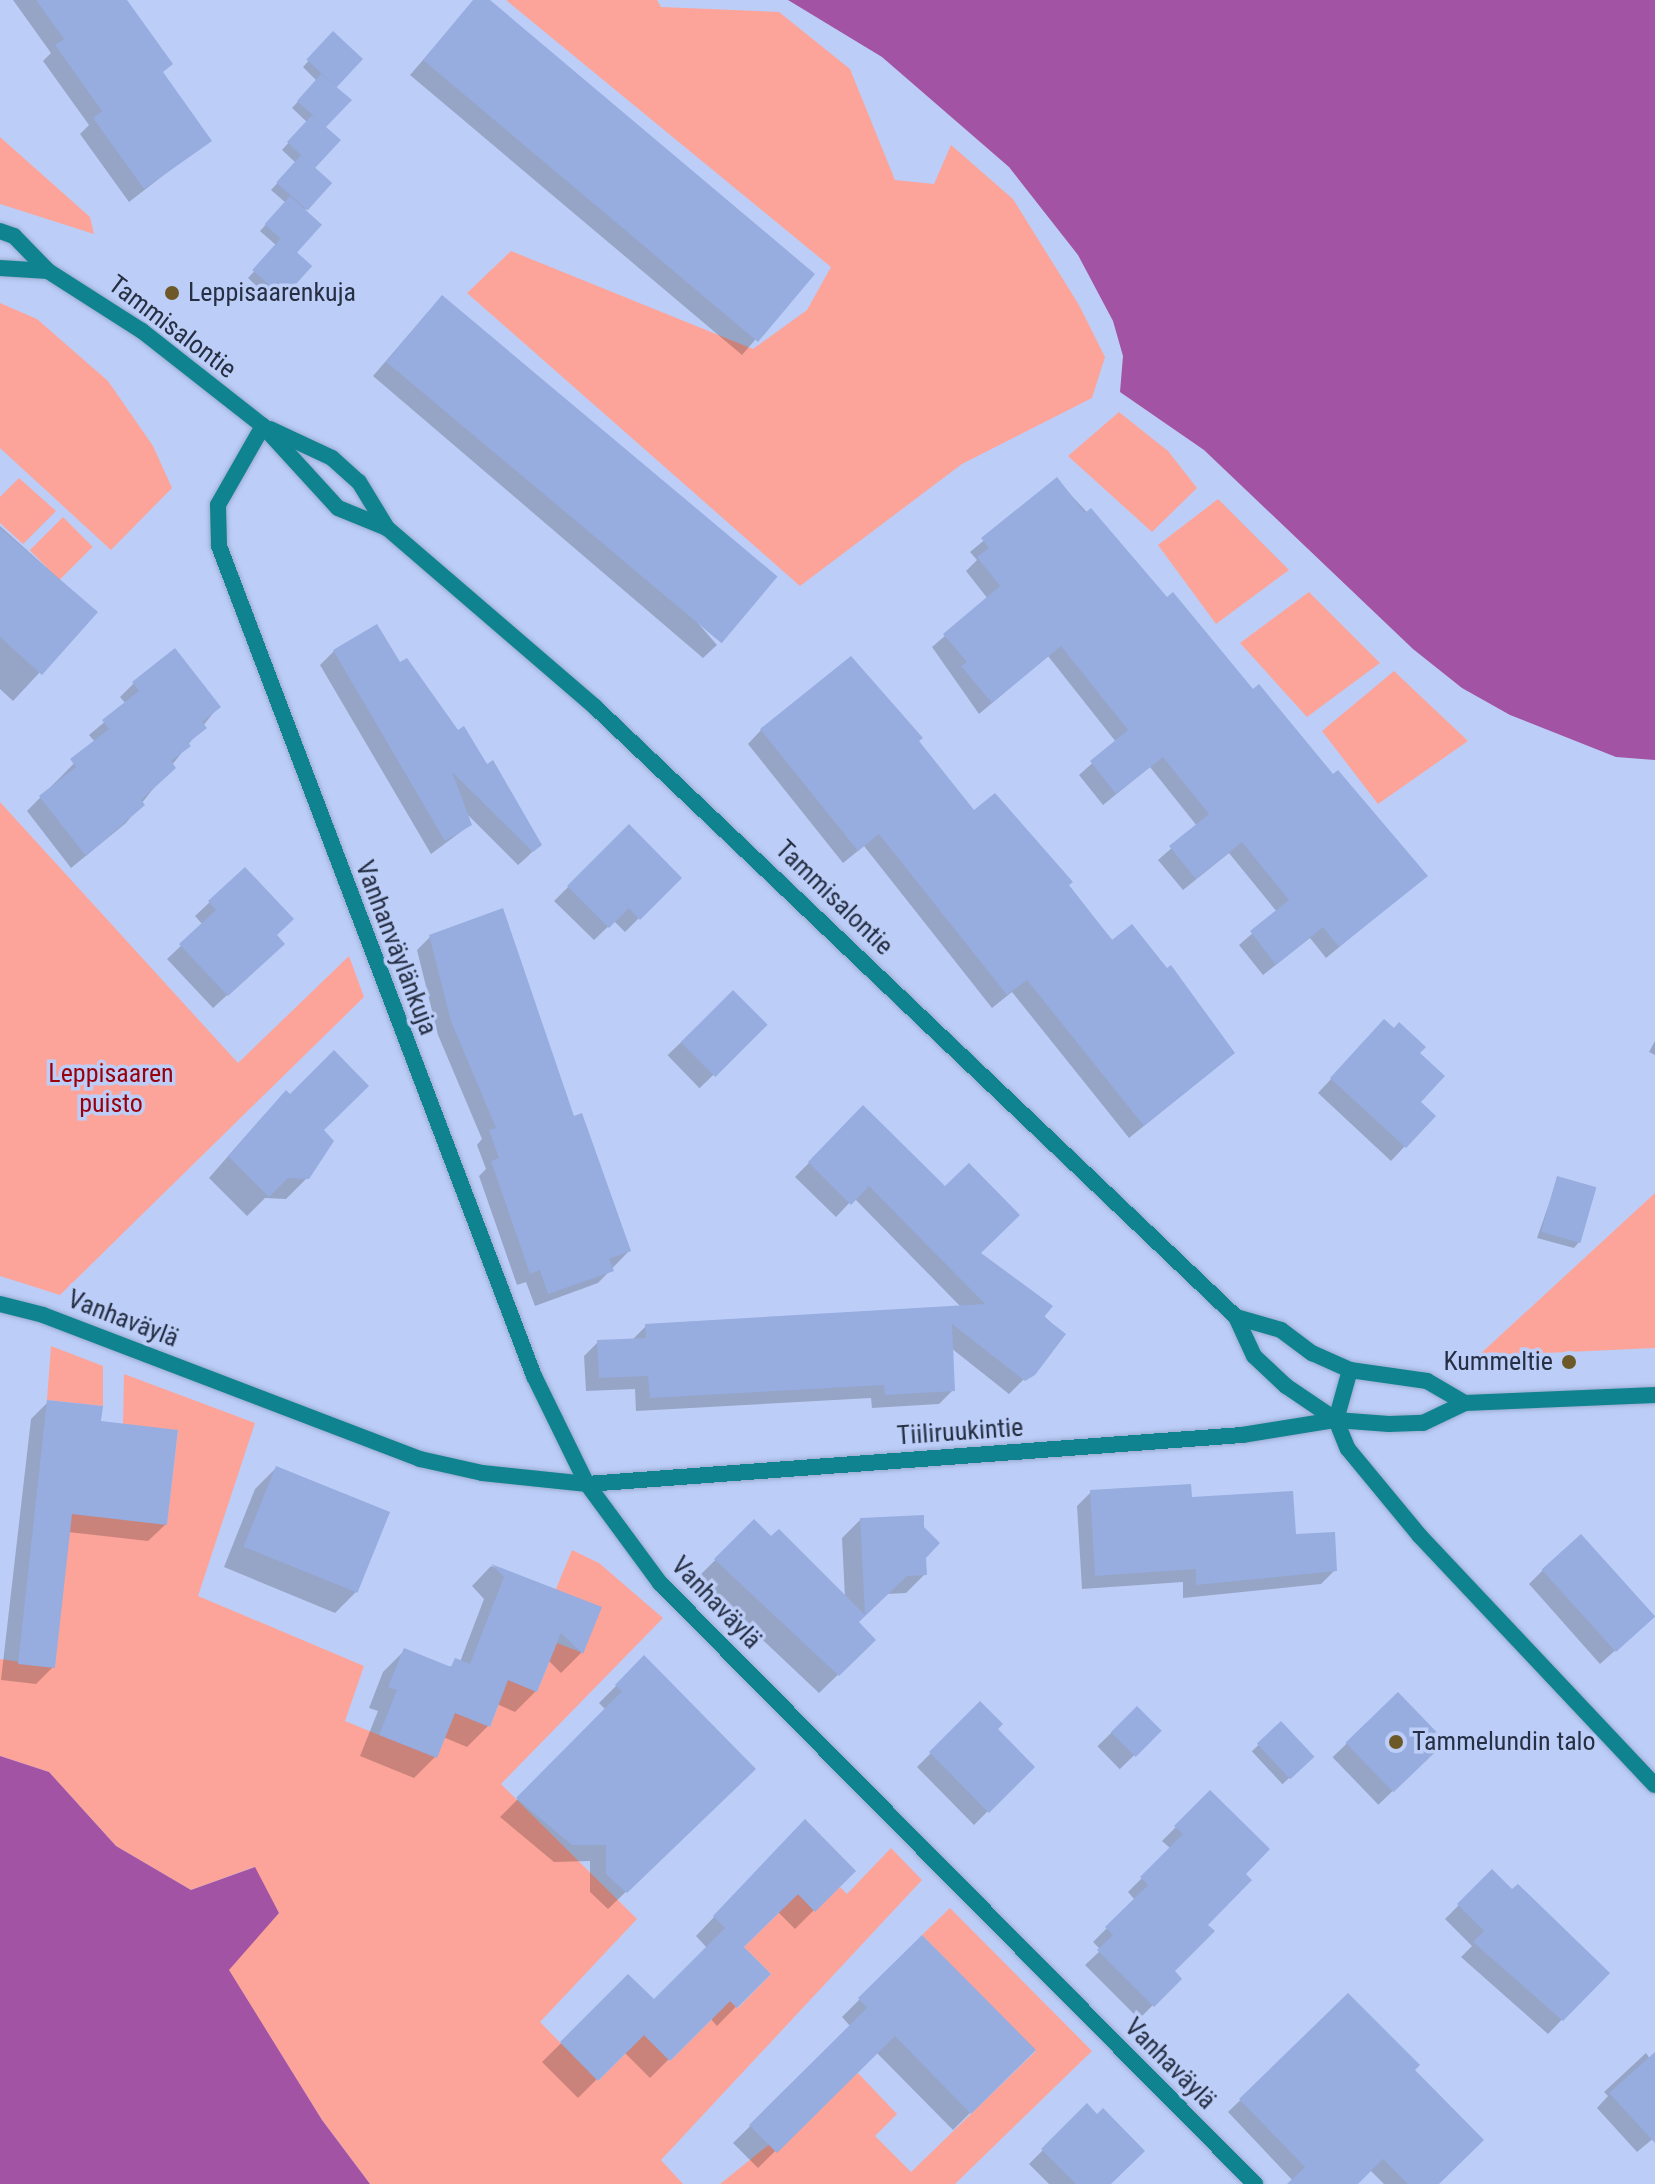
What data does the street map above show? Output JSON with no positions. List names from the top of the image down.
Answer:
{
  "streets": {
    "street": [
      "Tammisalontie",
      "Vanhanväylänkuja",
      "Vanhaväylä",
      "Tiiliruukintie"
    ]
  },
  "crossings": [
    ["Tammisalontie", "Vanhanväylänkuja"],
    ["Tammisalontie", "Tiiliruukintie"],
    ["Vanhanväylänkuja", "Vanhaväylä"],
    ["Vanhanväylänkuja", "Tiiliruukintie"],
    ["Vanhaväylä", "Tiiliruukintie"]
  ],
  "parks": ["Leppisaaren puisto"],
  "places": ["Leppisaarenkuja", "Kummeltie", "Tammelundin talo"]
}
